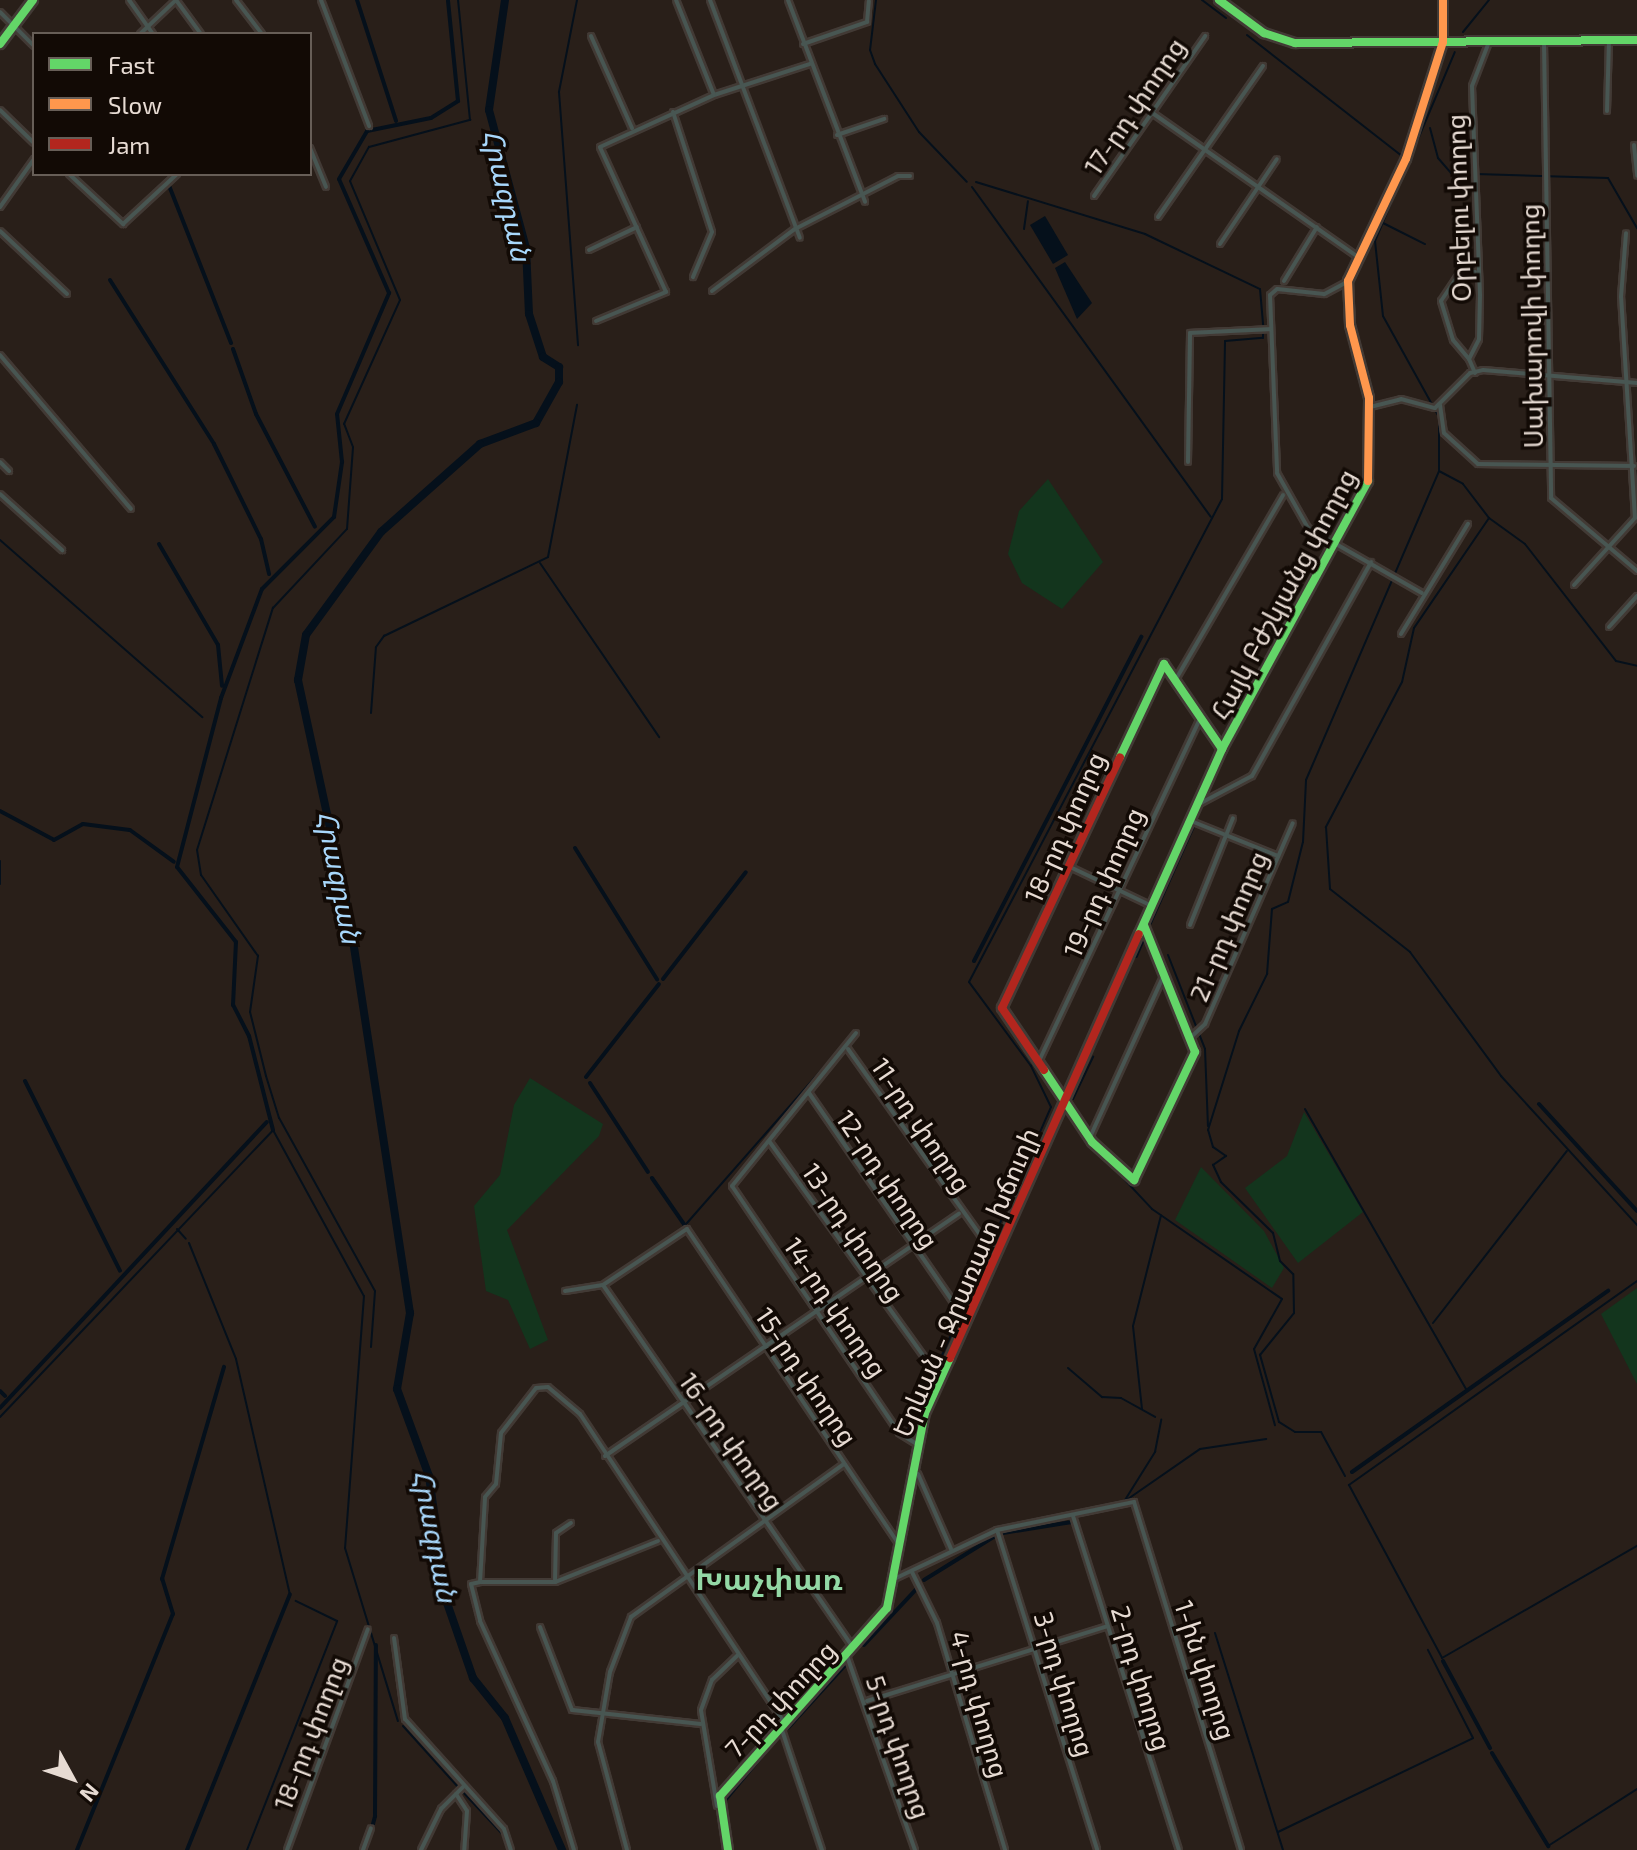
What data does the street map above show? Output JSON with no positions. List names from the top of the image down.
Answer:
{
  "streets": {
    "main road": [
      "Հայկ Բժշկյանց փողոց",
      "18-րդ փողոց",
      "Երևան - Ջրառատ խճուղի",
      "7-րդ փողոց"
    ],
    "street": [
      "17-րդ փողոց",
      "Օրբելու փողոց",
      "Սախարովի փողոց",
      "19-րդ փողոց",
      "21-րդ փողոց",
      "11-րդ փողոց",
      "12-րդ փողոց",
      "13-րդ փողոց",
      "14-րդ փողոց",
      "15-րդ փողոց",
      "16-րդ փողոց",
      "1-ին փողոց",
      "2-րդ փողոց",
      "3-րդ փողոց",
      "4-րդ փողոց",
      "5-րդ փողոց"
    ]
  },
  "crossings": [
    ["Հայկ Բժշկյանց փողոց", "Երևան - Ջրառատ խճուղի"],
    ["18-րդ փողոց", "19-րդ փողոց"],
    ["11-րդ փողոց", "Երևան - Ջրառատ խճուղի"],
    ["12-րդ փողոց", "Երևան - Ջրառատ խճուղի"],
    ["13-րդ փողոց", "Երևան - Ջրառատ խճուղի"],
    ["13-րդ փողոց", "14-րդ փողոց"],
    ["Երևան - Ջրառատ խճուղի", "14-րդ փողոց"],
    ["Երևան - Ջրառատ խճուղի", "15-րդ փողոց"],
    ["Երևան - Ջրառատ խճուղի", "7-րդ փողոց"],
    ["15-րդ փողոց", "16-րդ փողոց"],
    ["16-րդ փողոց", "7-րդ փողոց"],
    ["1-ին փողոց", "2-րդ փողոց"],
    ["7-րդ փողոց", "5-րդ փողոց"]
  ],
  "districts": ["Խաչփառ"],
  "water": ["Հրազդան"],
  "legend": ["Fast", "Slow", "Jam"],
  "north": "bottom right"
}
